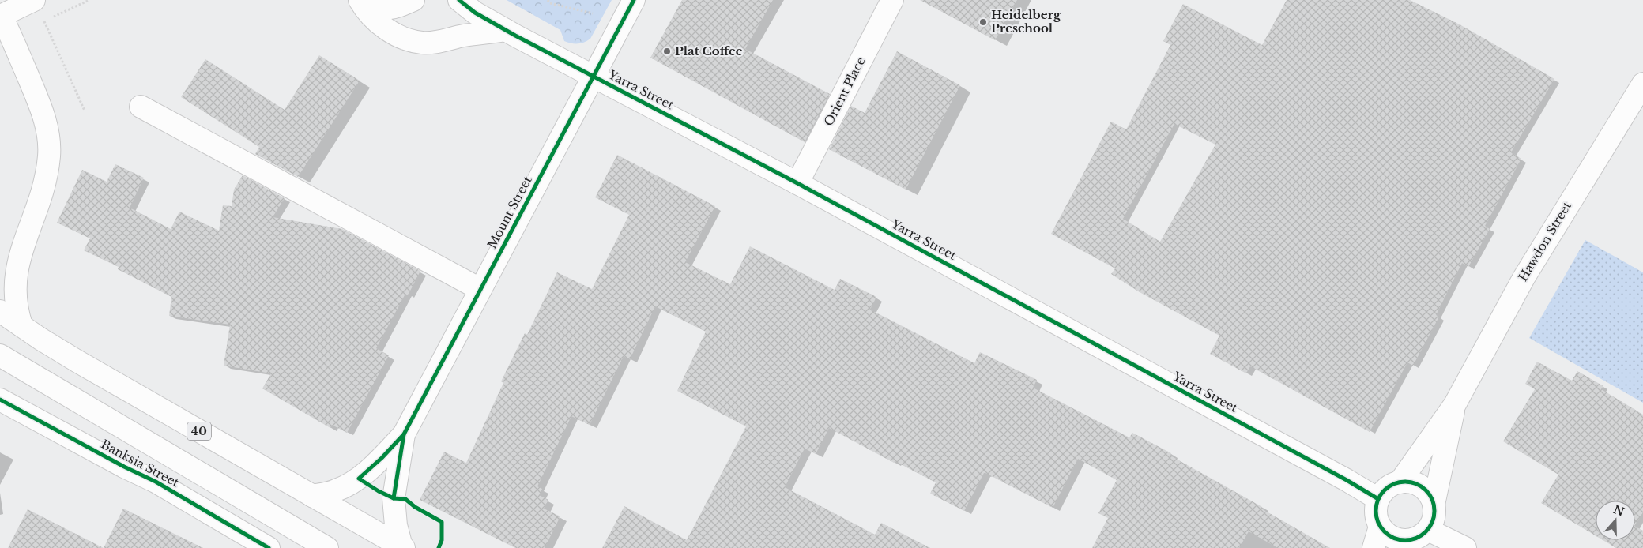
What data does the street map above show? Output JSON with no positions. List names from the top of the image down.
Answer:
{
  "streets": {
    "main road": [
      "Yarra Street",
      "Orient Place",
      "Mount Street",
      "Hawdon Street",
      "40",
      "Banksia Street"
    ]
  },
  "crossings": [
    ["Yarra Street", "Orient Place"],
    ["Yarra Street", "Mount Street"],
    ["Yarra Street", "Hawdon Street"],
    ["Mount Street", "40"]
  ],
  "places": ["Heidelberg Preschool", "Plat Coffee"],
  "north": "top"
}
